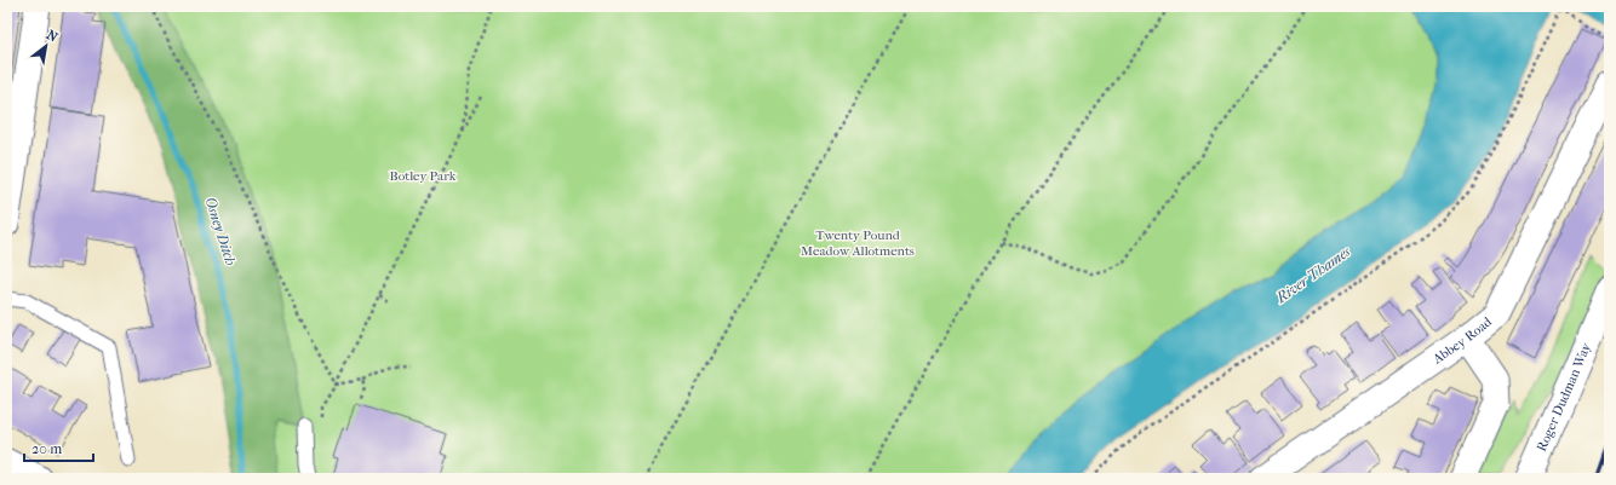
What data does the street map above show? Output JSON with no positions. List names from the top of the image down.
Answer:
{
  "streets": {
    "street": ["Abbey Road", "Roger Dudman Way"]
  },
  "water": ["Osney Ditch", "River Thames"],
  "parks": ["Botley Park", "Twenty Pound Meadow Allotments"],
  "scale_bar": "20 m",
  "north": "top right"
}
